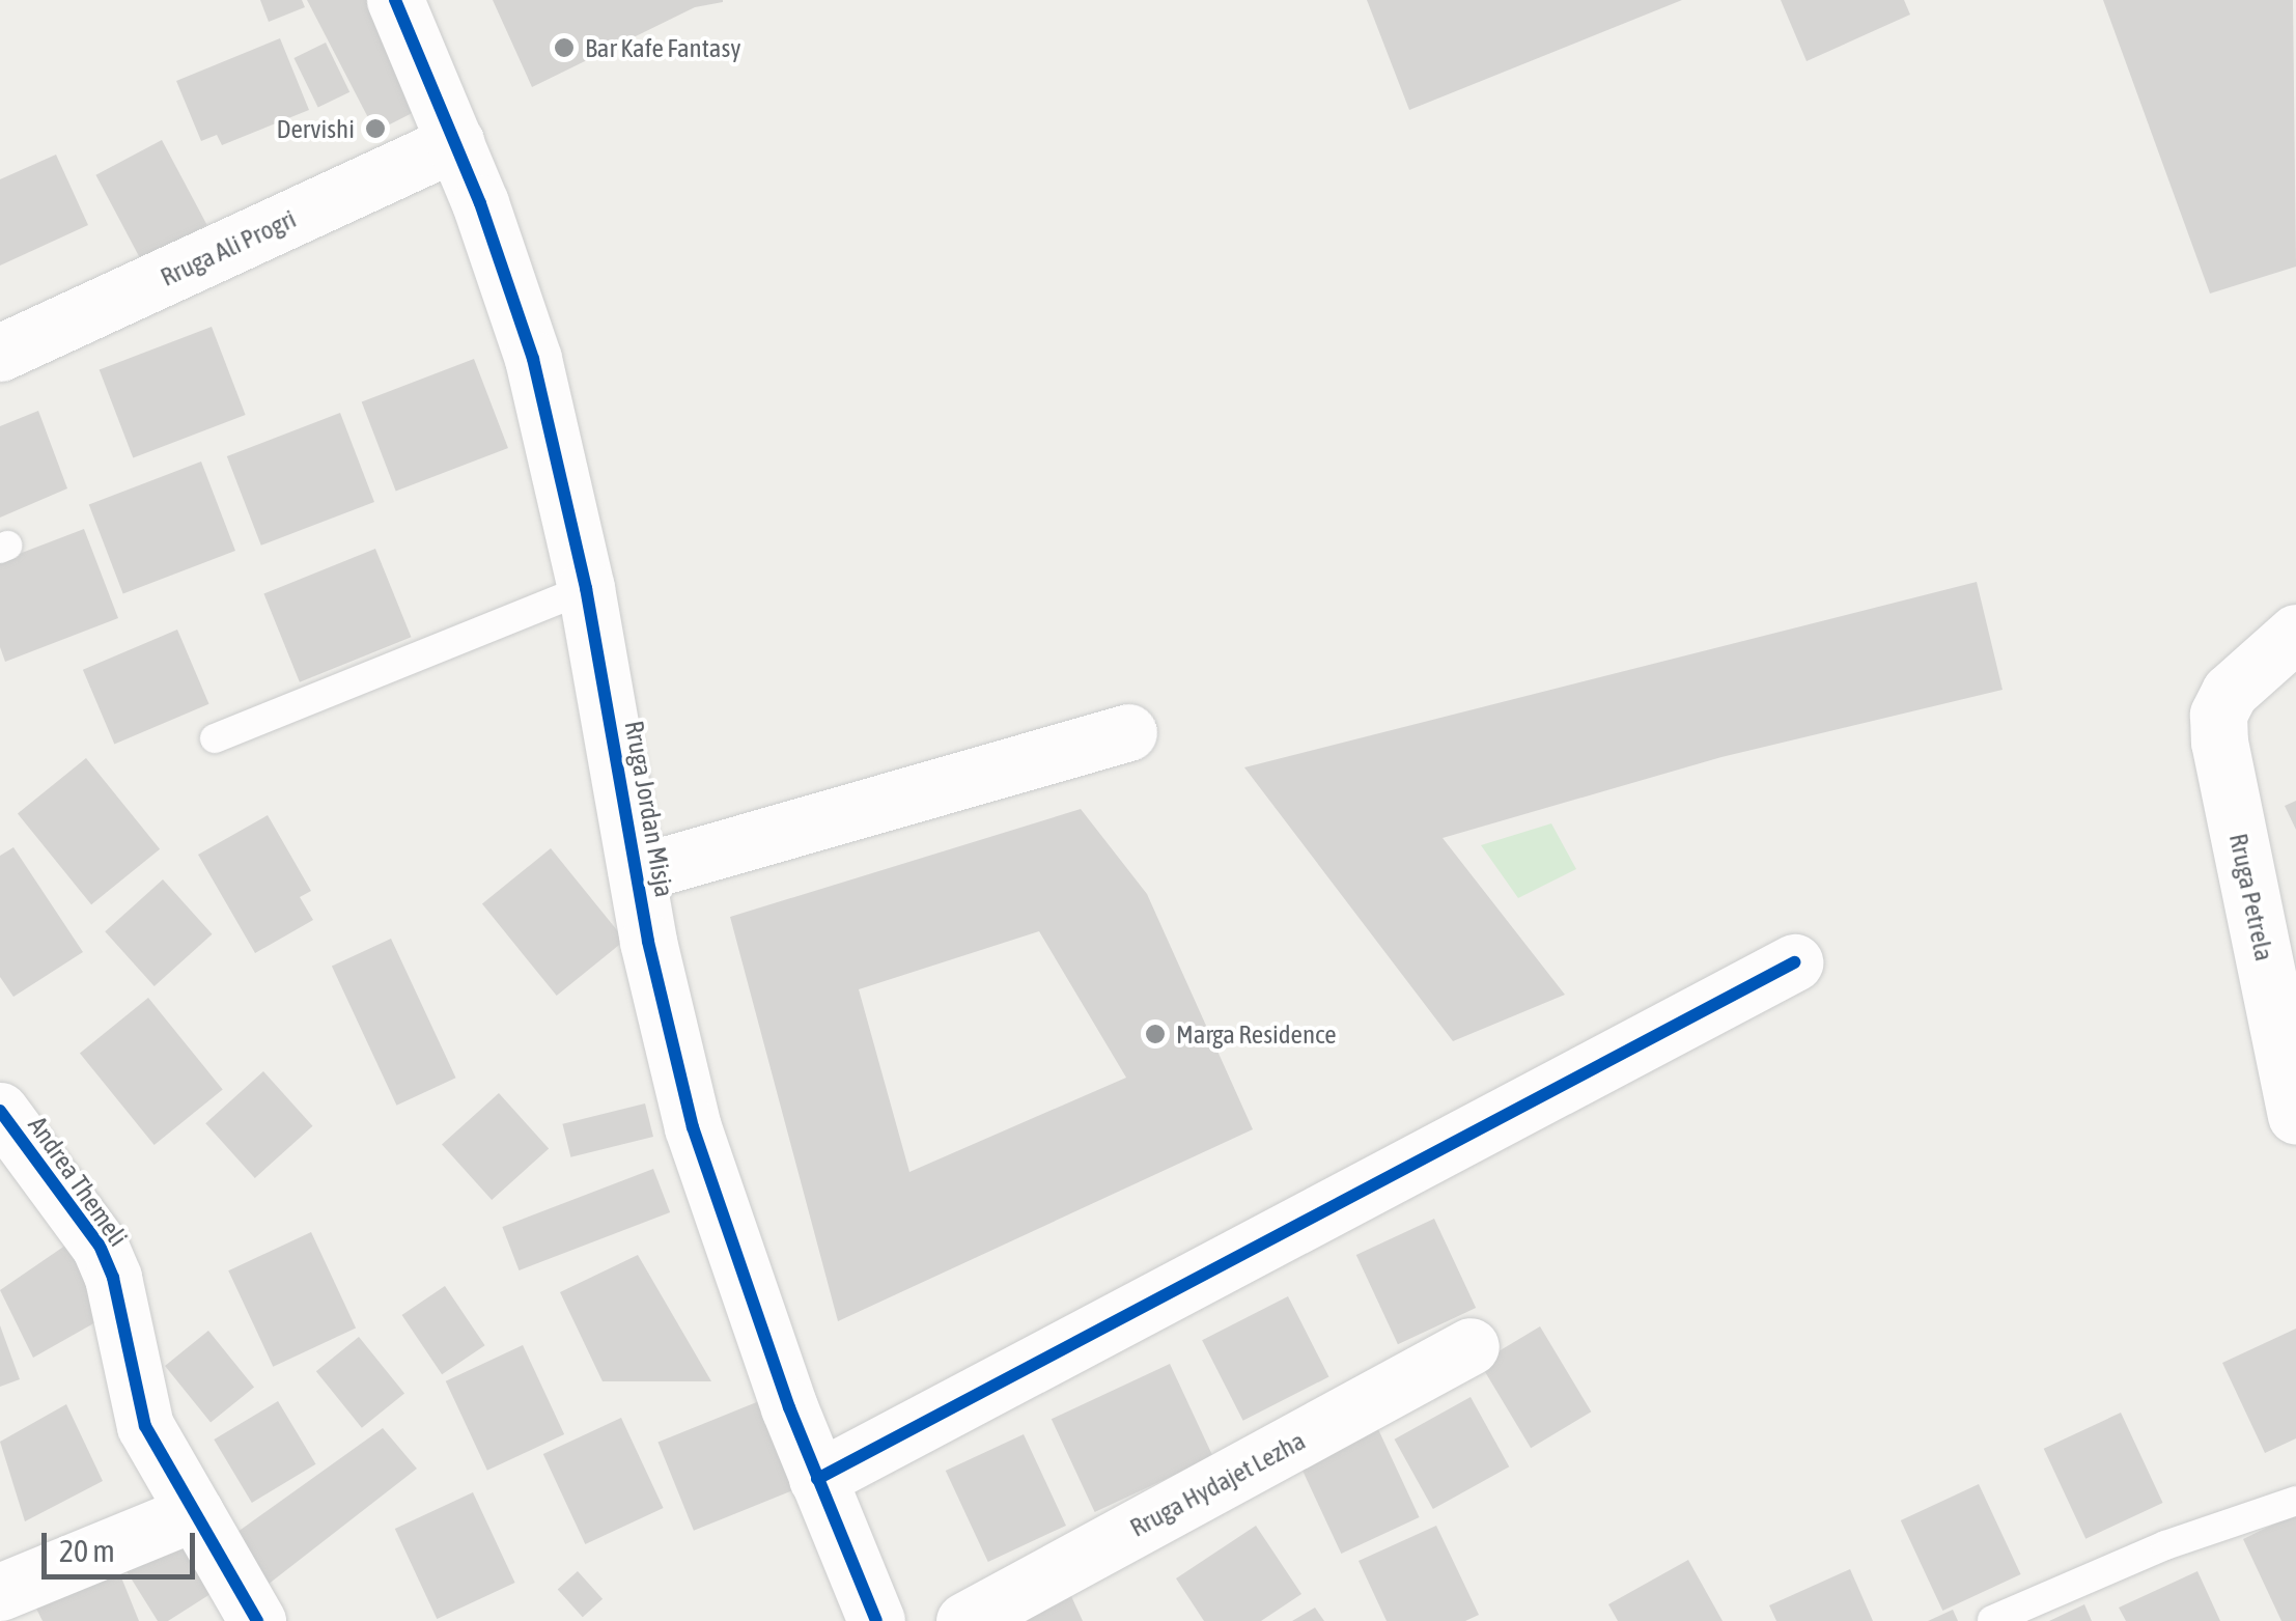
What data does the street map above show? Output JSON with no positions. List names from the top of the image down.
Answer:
{
  "streets": {
    "street": [
      "Rruga Ali Progri",
      "Rruga Jordan Misja",
      "Rruga Petrela",
      "Andrea Themeli",
      "Rruga Hydajet Lezha"
    ]
  },
  "crossings": [
    ["Rruga Ali Progri", "Rruga Jordan Misja"]
  ],
  "places": ["Bar Kafe Fantasy", "Dervishi", "Marga Residence"],
  "scale_bar": "20 m"
}
